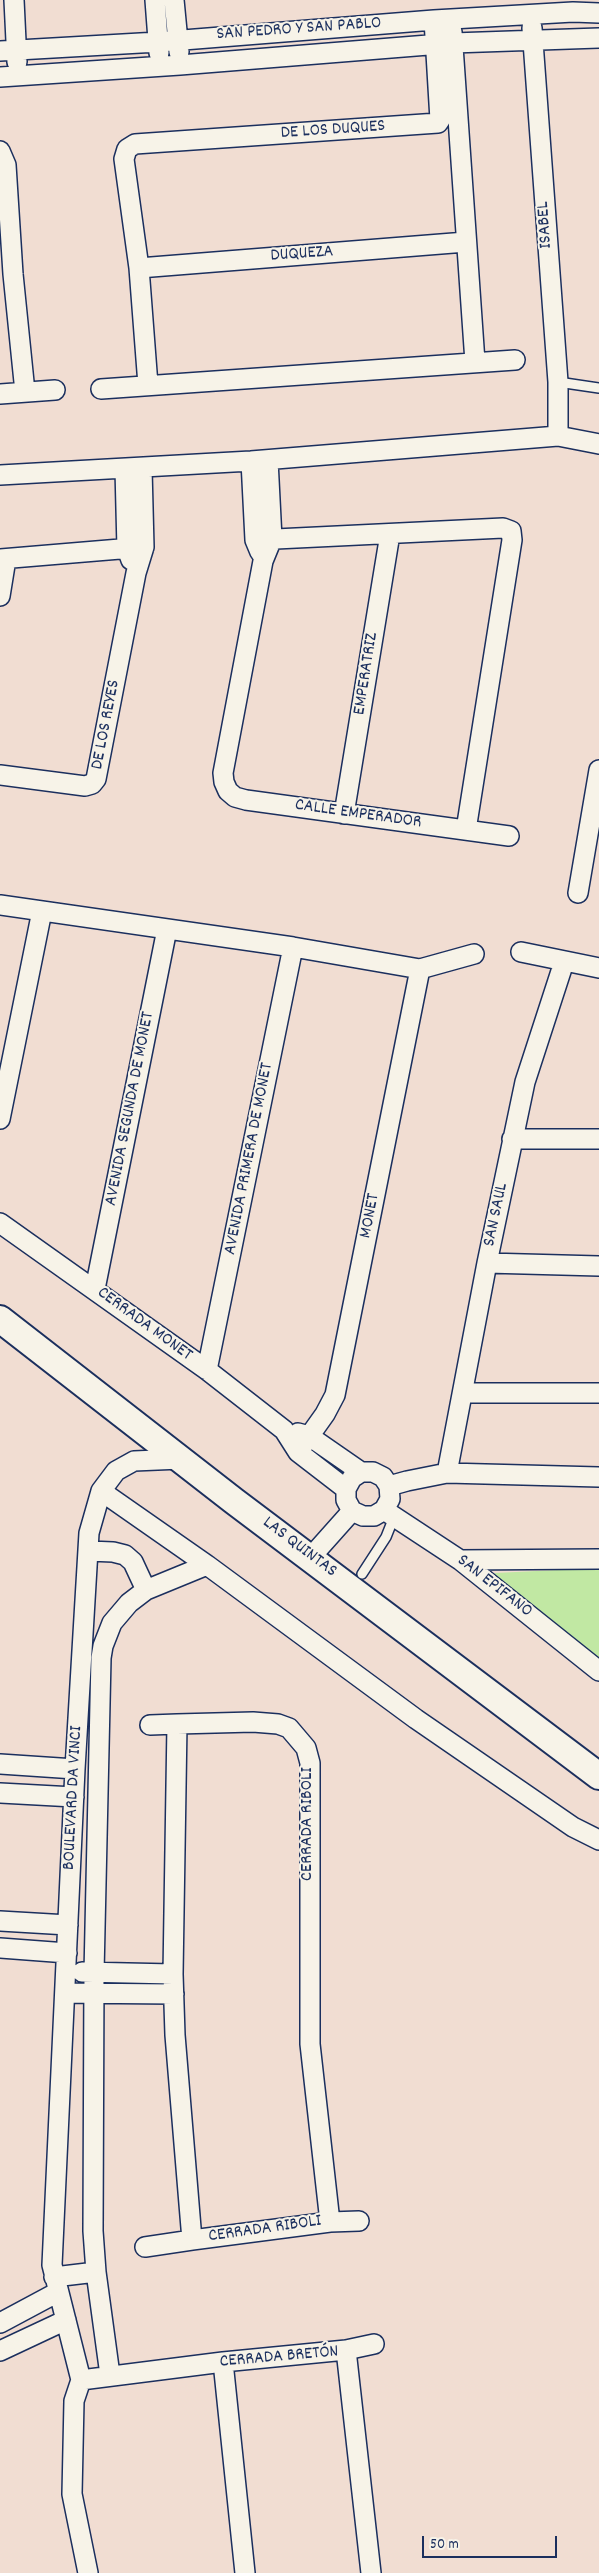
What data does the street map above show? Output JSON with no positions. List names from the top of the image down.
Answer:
{
  "streets": {
    "street": [
      "SAN PEDRO Y SAN PABLO",
      "DE LOS DUQUES",
      "ISABEL",
      "DUQUEZA",
      "EMPERATRIZ",
      "DE LOS REYES",
      "CALLE EMPERADOR",
      "AVENIDA SEGUNDA DE MONET",
      "AVENIDA PRIMERA DE MONET",
      "SAN SAUL",
      "MONET",
      "CERRADA MONET",
      "LAS QUINTAS",
      "SAN EPIFANO",
      "BOULEVARD DA VINCI",
      "CERRADA RIBOLI",
      "CERRADA BRETÓN"
    ]
  },
  "crossings": [
    ["SAN PEDRO Y SAN PABLO", "DE LOS DUQUES"],
    ["SAN PEDRO Y SAN PABLO", "ISABEL"],
    ["DE LOS DUQUES", "DUQUEZA"],
    ["EMPERATRIZ", "CALLE EMPERADOR"],
    ["AVENIDA SEGUNDA DE MONET", "CERRADA MONET"],
    ["AVENIDA PRIMERA DE MONET", "CERRADA MONET"],
    ["BOULEVARD DA VINCI", "CERRADA BRETÓN"]
  ],
  "scale_bar": "50 m"
}
